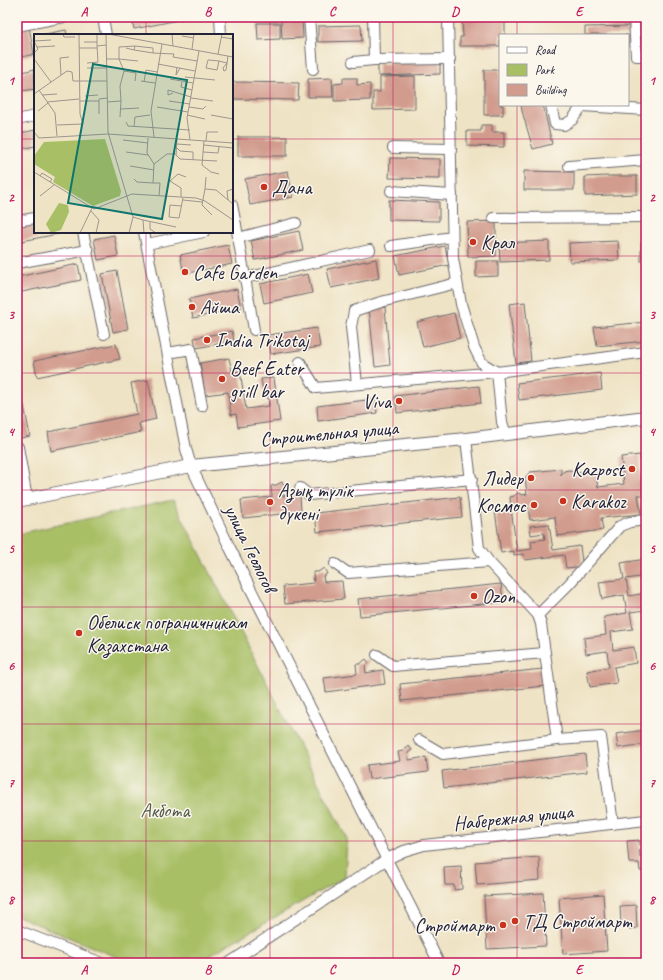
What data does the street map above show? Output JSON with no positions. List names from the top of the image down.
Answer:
{
  "streets": {
    "main road": ["Строительная улица"],
    "street": ["улица Геологов", "Набережная улица"]
  },
  "crossings": [
    ["Строительная улица", "улица Геологов"],
    ["улица Геологов", "Набережная улица"]
  ],
  "parks": ["Акбота"],
  "places": [
    "Дана",
    "Крал",
    "Cafe Garden",
    "Айша",
    "India Trikotaj",
    "Beef Eater grill bar",
    "Viva",
    "Kazpost",
    "Лидер",
    "Кarakoz",
    "Азық түлік дүкені",
    "Космос",
    "Ozon",
    "Обелиск пограничникам Казахстана",
    "ТД Строймарт",
    "Строймарт"
  ],
  "legend": ["Road", "Park", "Building"],
  "grid": {
    "columns": [
      "A",
      "B",
      "C",
      "D",
      "E"
    ],
    "rows": [
      "1",
      "2",
      "3",
      "4",
      "5",
      "6",
      "7",
      "8"
    ]
  }
}
